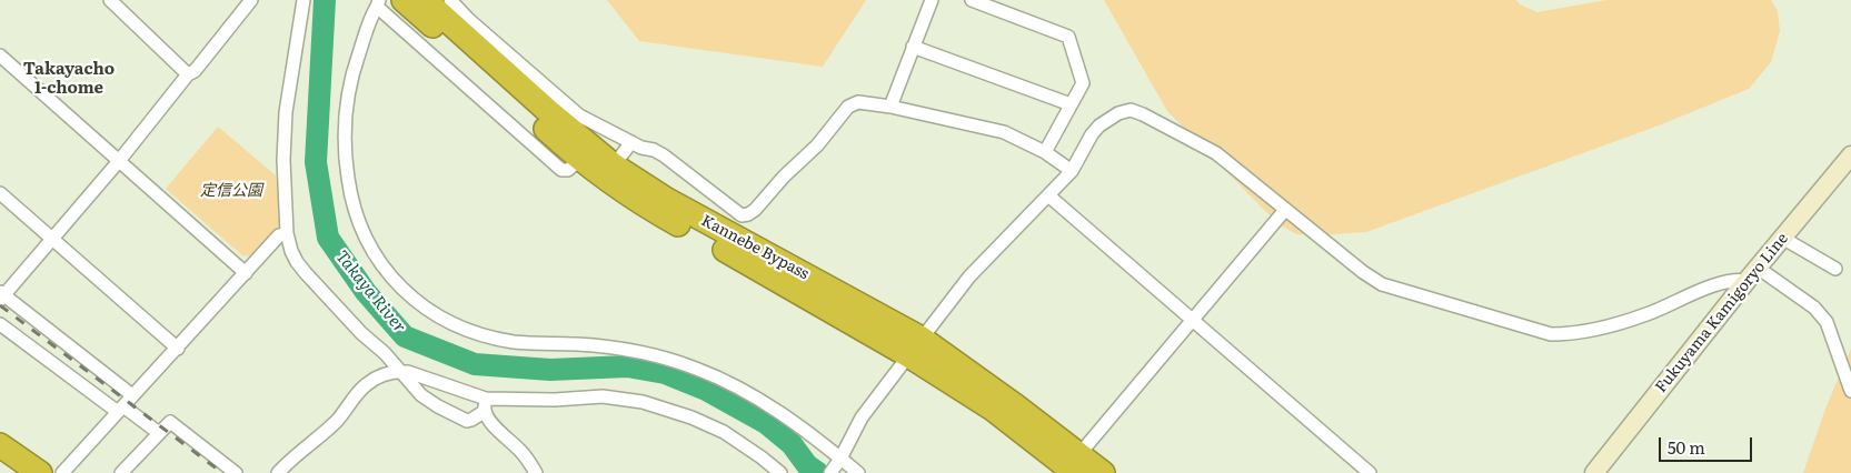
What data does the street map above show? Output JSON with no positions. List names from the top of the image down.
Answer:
{
  "streets": {
    "highway": ["Kannebe Bypass"],
    "main road": ["Fukuyama Kamigoryo Line"]
  },
  "districts": ["Takayacho 1-chome"],
  "water": ["Takaya River"],
  "parks": ["定信公園"],
  "scale_bar": "50 m"
}
